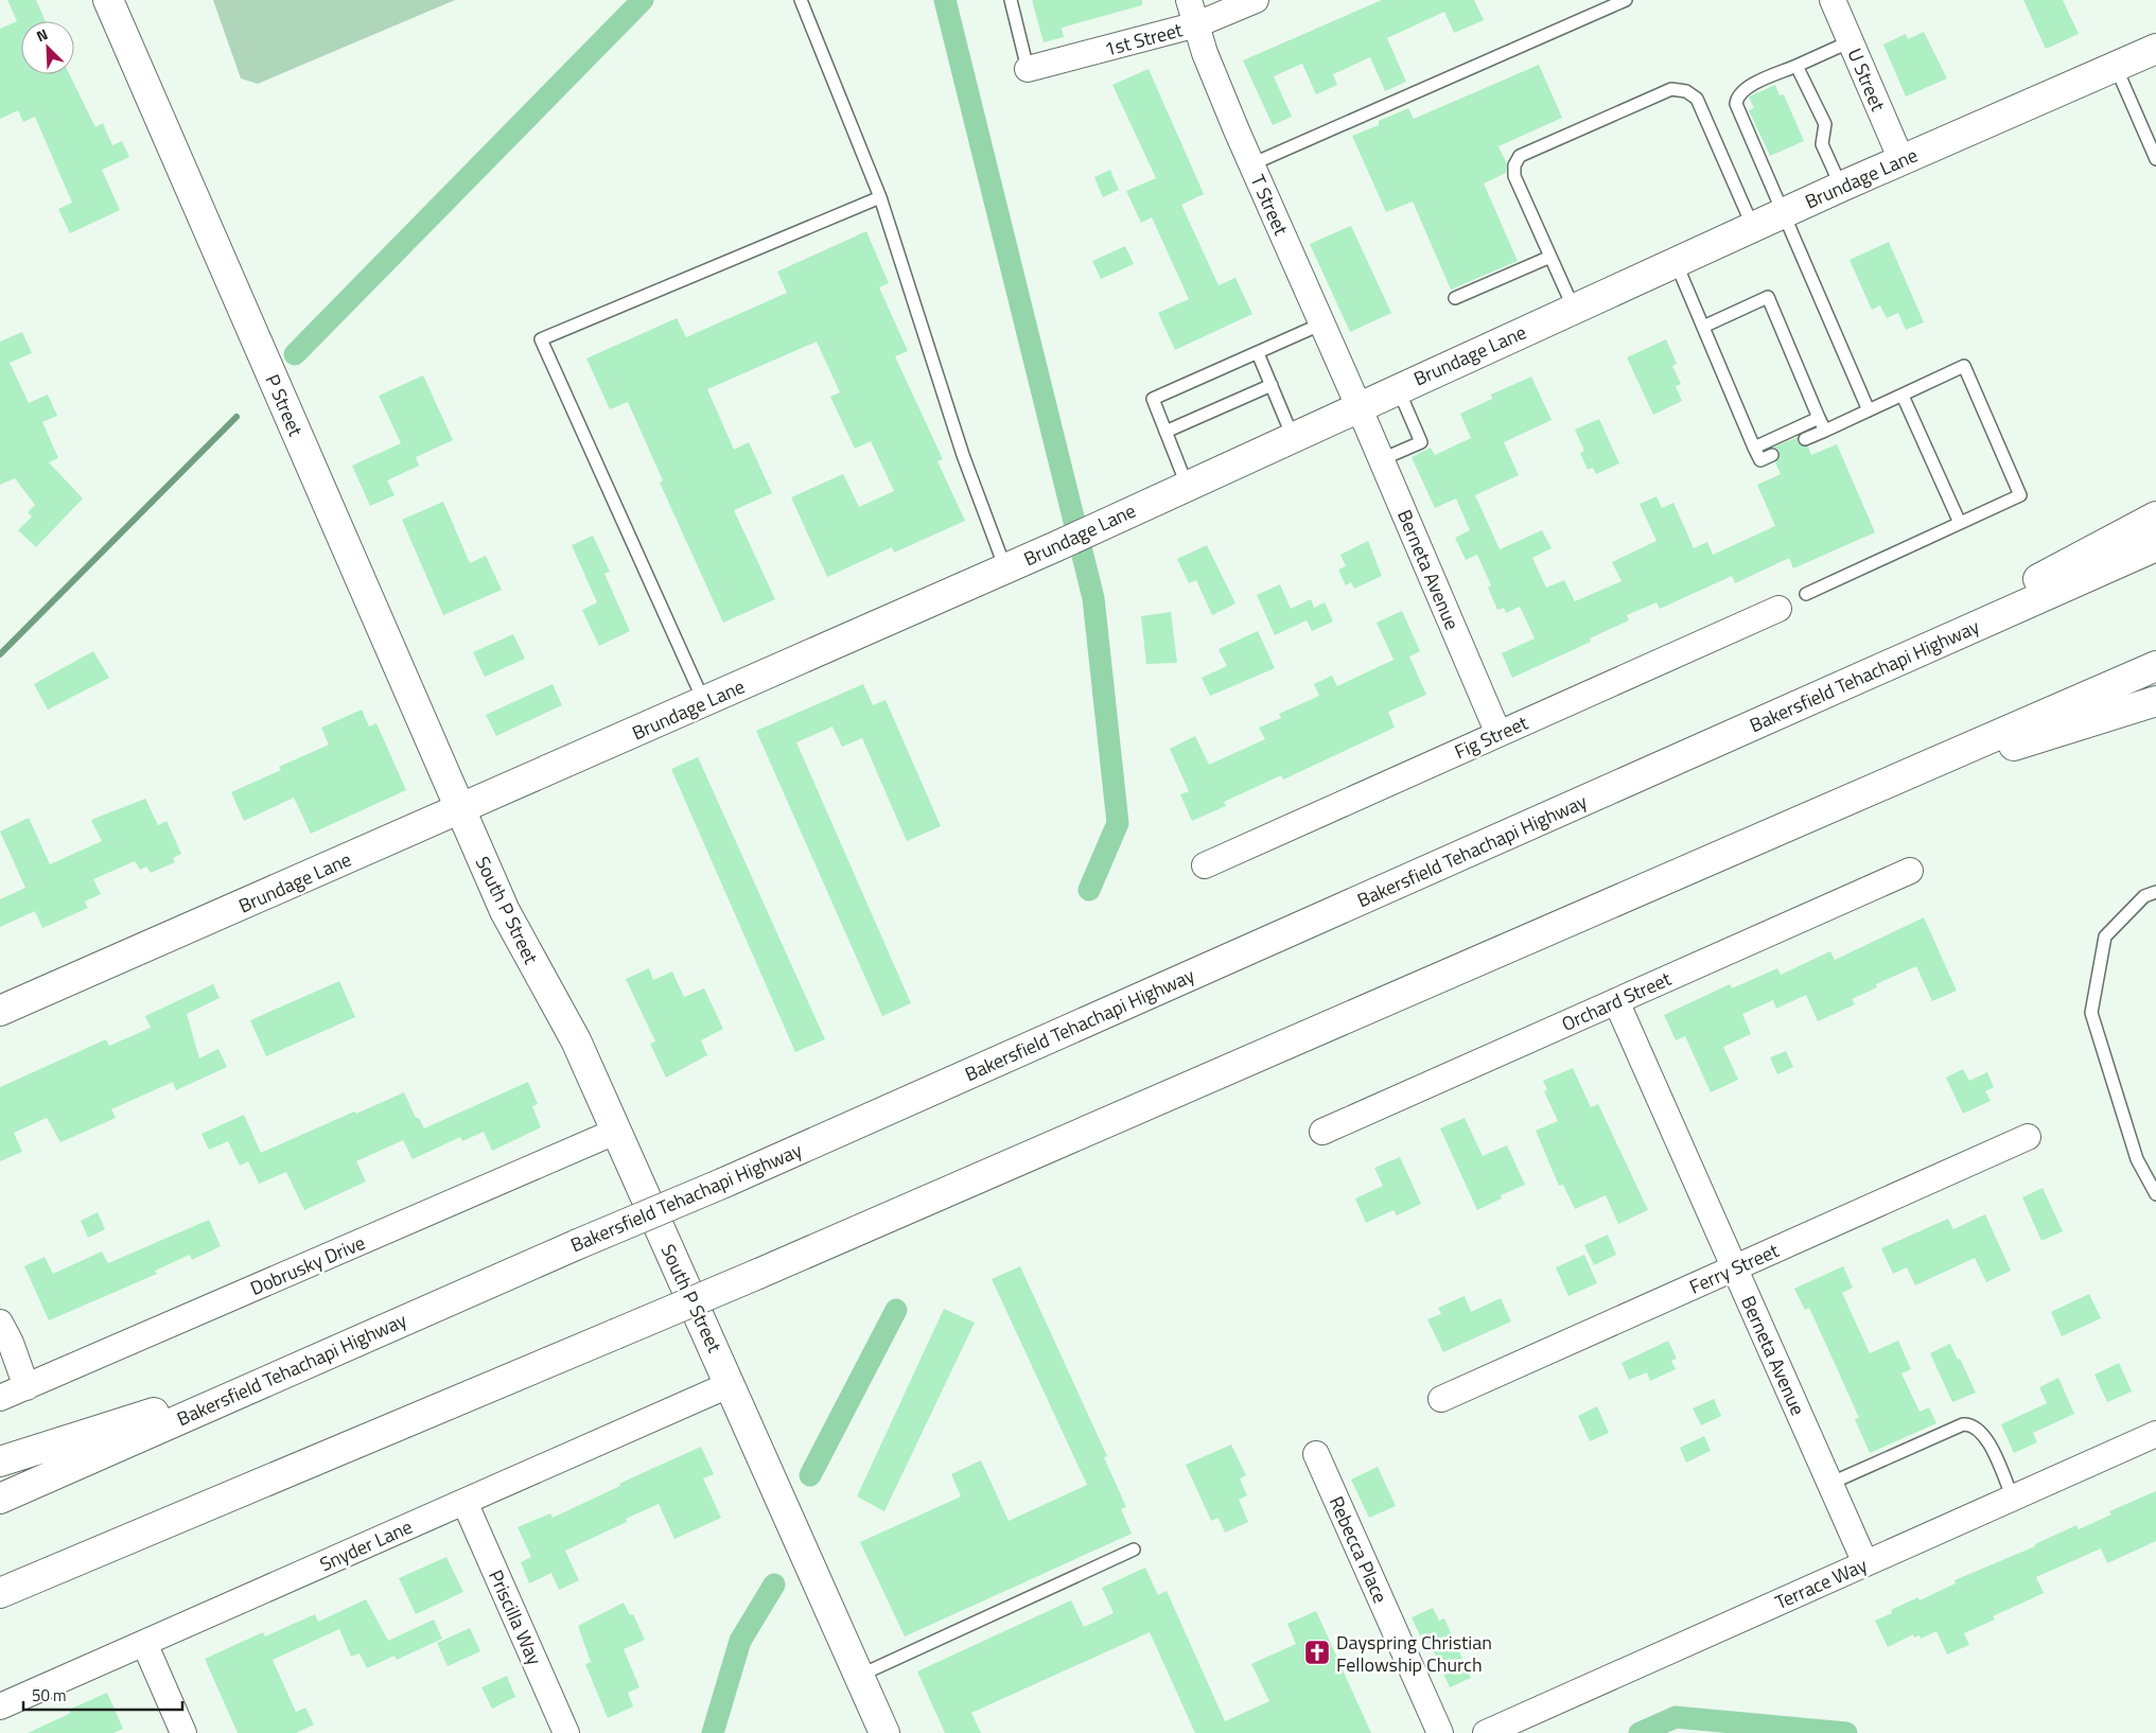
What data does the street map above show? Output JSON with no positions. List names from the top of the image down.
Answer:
{
  "streets": {
    "main road": [
      "Brundage Lane",
      "P Street",
      "Bakersfield Tehachapi Highway",
      "South P Street"
    ],
    "street": [
      "1st Street",
      "U Street",
      "T Street",
      "Berneta Avenue",
      "Fig Street",
      "Orchard Street",
      "Dobrusky Drive",
      "Ferry Street",
      "Snyder Lane",
      "Rebecca Place",
      "Terrace Way",
      "Priscilla Way"
    ]
  },
  "crossings": [
    ["1st Street", "T Street"],
    ["U Street", "Brundage Lane"],
    ["Brundage Lane", "T Street"],
    ["Brundage Lane", "P Street"],
    ["Brundage Lane", "Berneta Avenue"],
    ["Brundage Lane", "South P Street"],
    ["T Street", "Berneta Avenue"],
    ["P Street", "South P Street"],
    ["Berneta Avenue", "Fig Street"],
    ["Berneta Avenue", "Orchard Street"],
    ["Berneta Avenue", "Ferry Street"],
    ["Berneta Avenue", "Terrace Way"],
    ["South P Street", "Dobrusky Drive"],
    ["South P Street", "Snyder Lane"],
    ["Snyder Lane", "Priscilla Way"]
  ],
  "places": {
    "church": ["Dayspring Christian Fellowship Church"]
  },
  "scale_bar": "50 m",
  "north": "top left"
}
